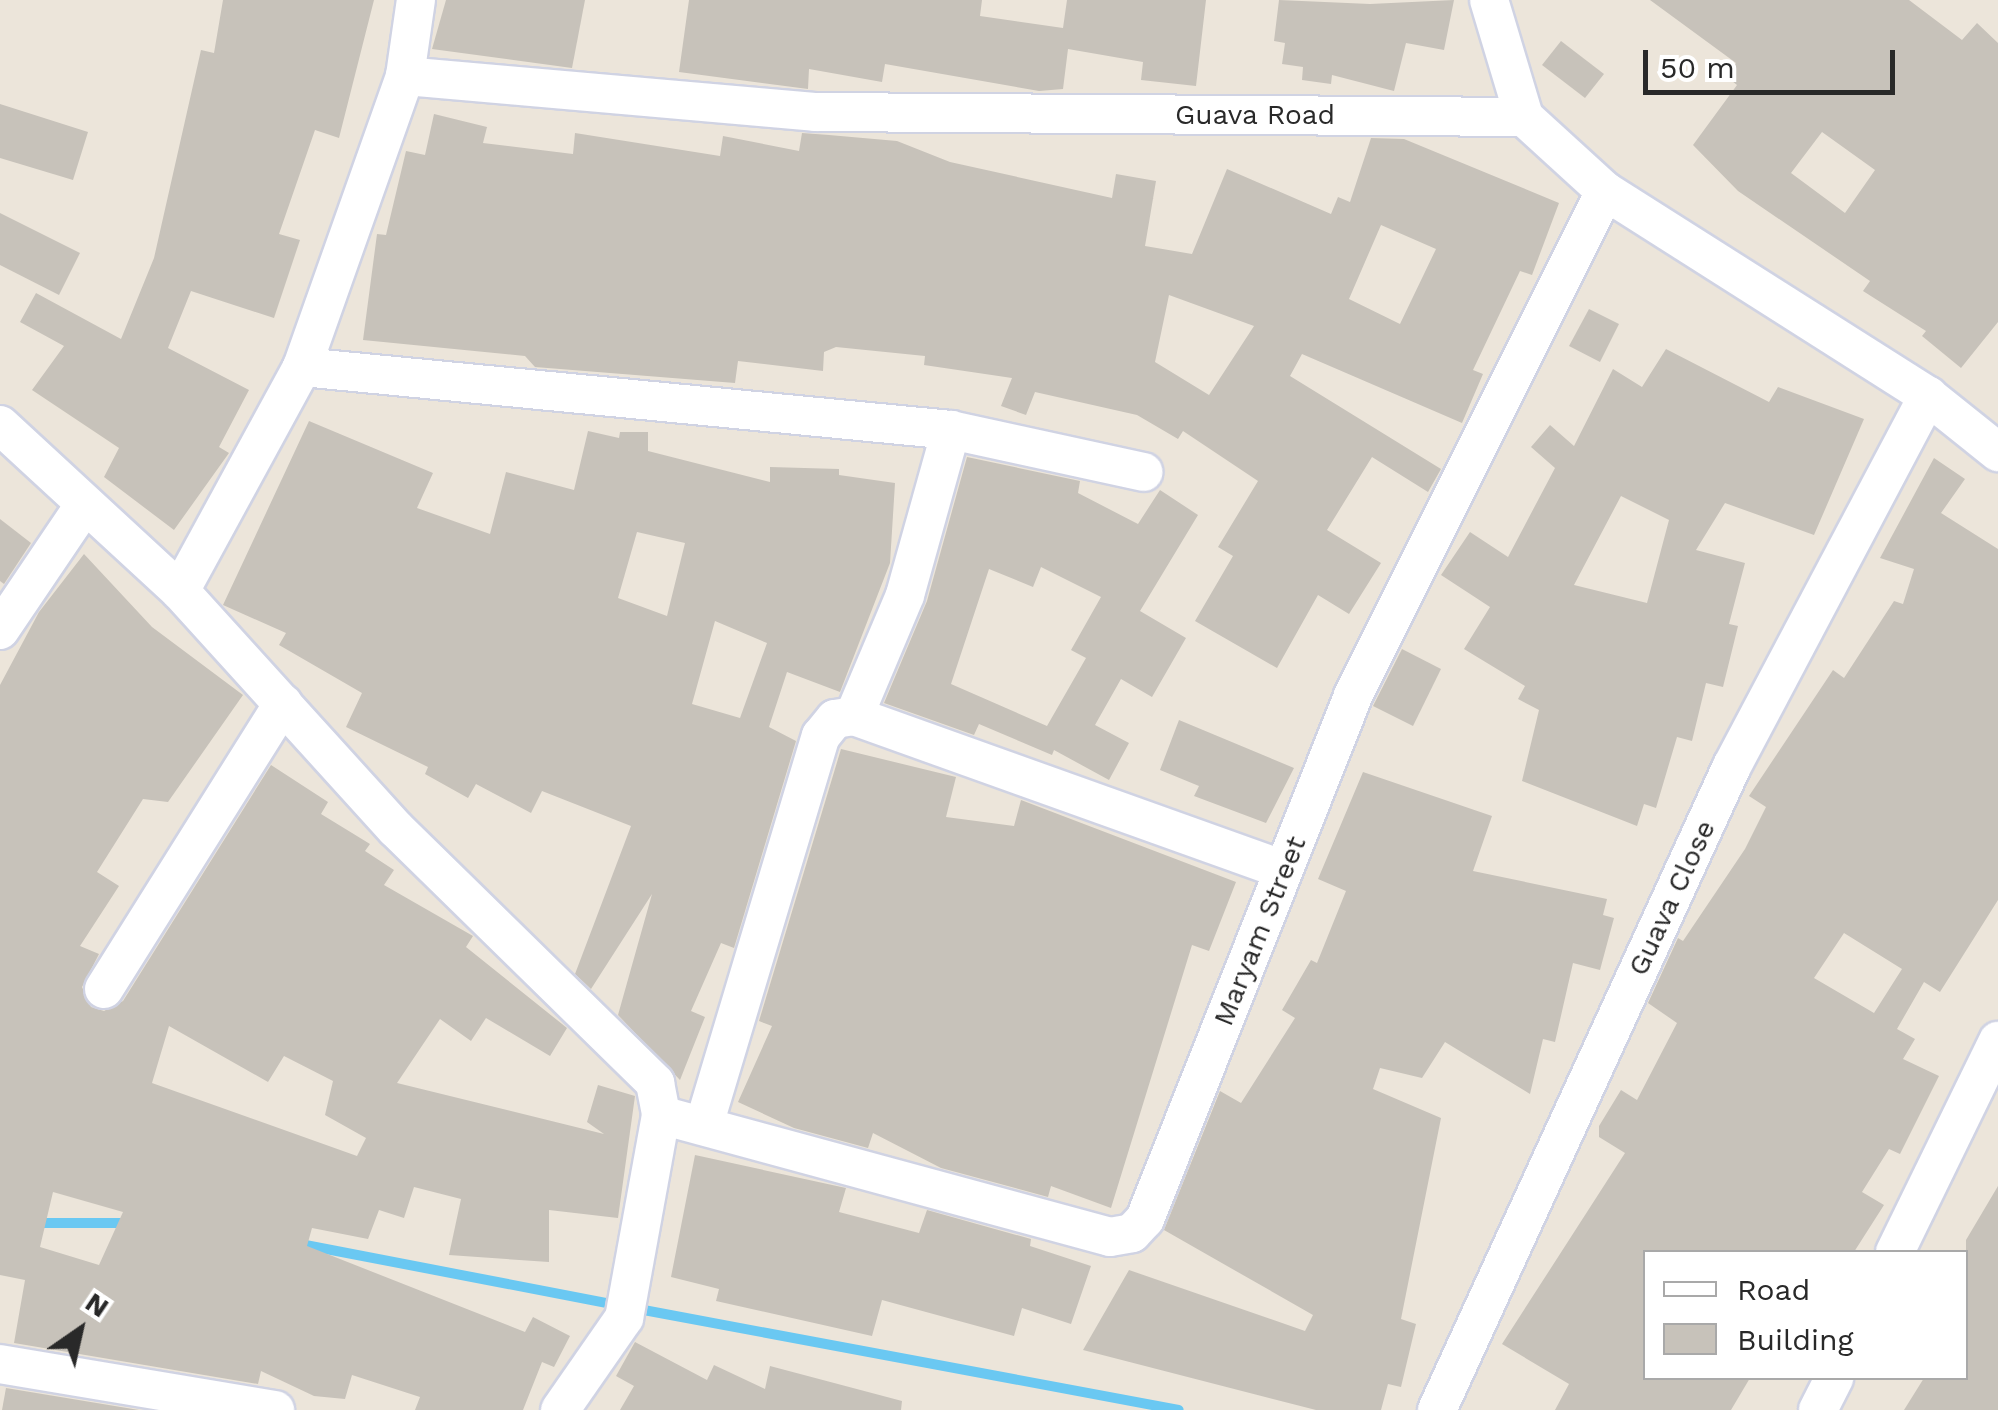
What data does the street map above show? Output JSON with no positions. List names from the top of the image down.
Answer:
{
  "streets": {
    "street": ["Guava Road", "Guava Close", "Maryam Street"]
  },
  "legend": ["Road", "Building"],
  "scale_bar": "50 m",
  "north": "top right"
}
